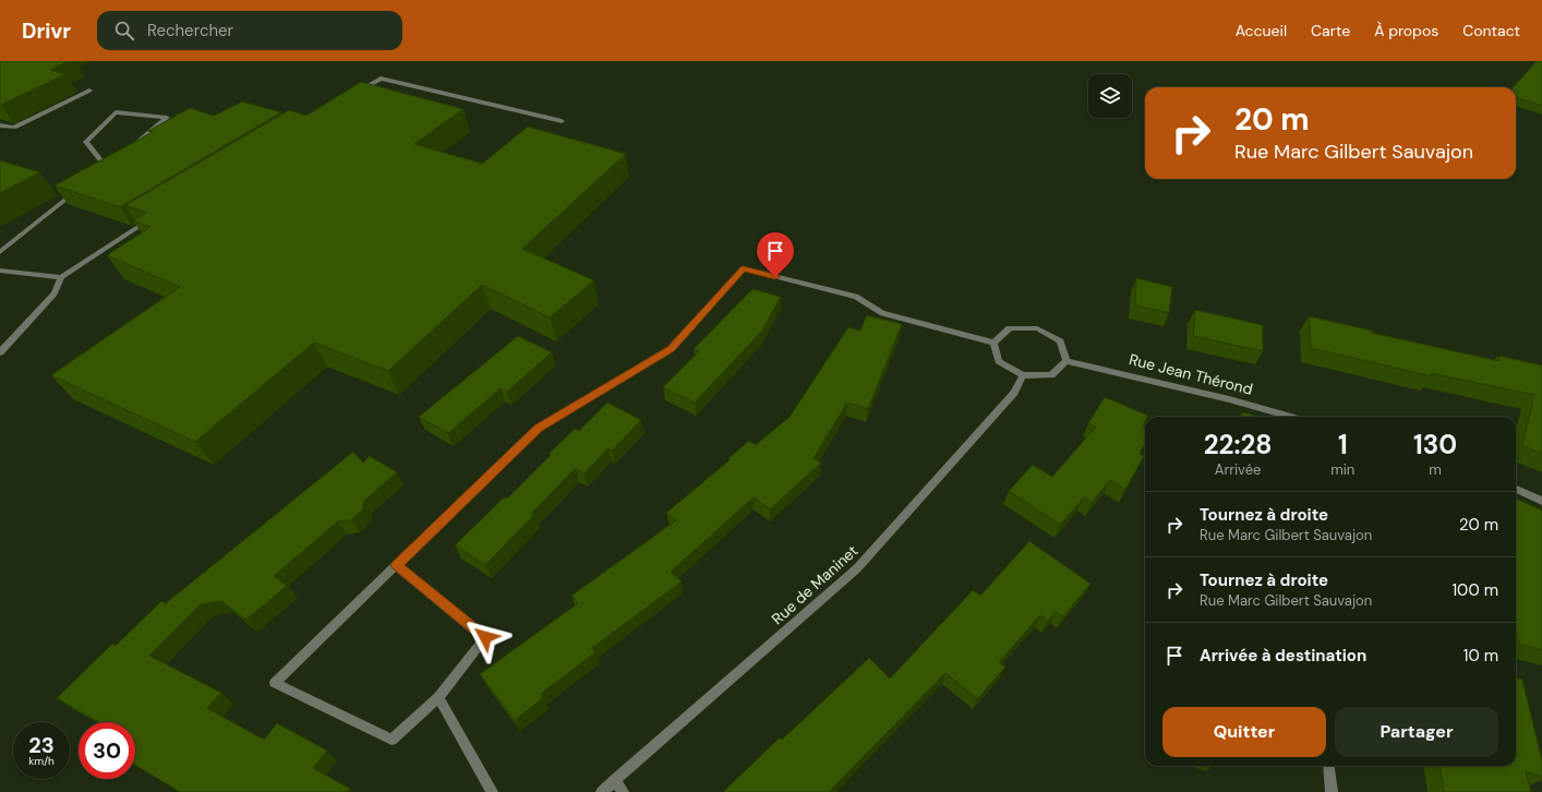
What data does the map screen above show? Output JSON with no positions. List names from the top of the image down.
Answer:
{
  "streets": {
    "street": ["Rue Jean Thérond", "Rue de Maninet"]
  },
  "crossings": [
    ["Rue Jean Thérond", "Rue de Maninet"]
  ],
  "page": {
    "header": "Drivr",
    "search": "Rechercher",
    "nav": [
      "Accueil",
      "Carte",
      "À propos",
      "Contact"
    ],
    "turn": ["20 m", "Rue Marc Gilbert Sauvajon"],
    "eta": [
      "22:28",
      "Arrivée",
      "1",
      "min",
      "130",
      "m"
    ],
    "list": [
      {
        "name": "Tournez à droite",
        "note": "Rue Marc Gilbert Sauvajon",
        "value": "20 m"
      },
      {
        "name": "Tournez à droite",
        "note": "Rue Marc Gilbert Sauvajon",
        "value": "100 m"
      },
      {
        "name": "Arrivée à destination",
        "value": "10 m"
      }
    ],
    "buttons": ["Quitter", "Partager"],
    "speed": "23 km/h",
    "limit": "30"
  }
}
